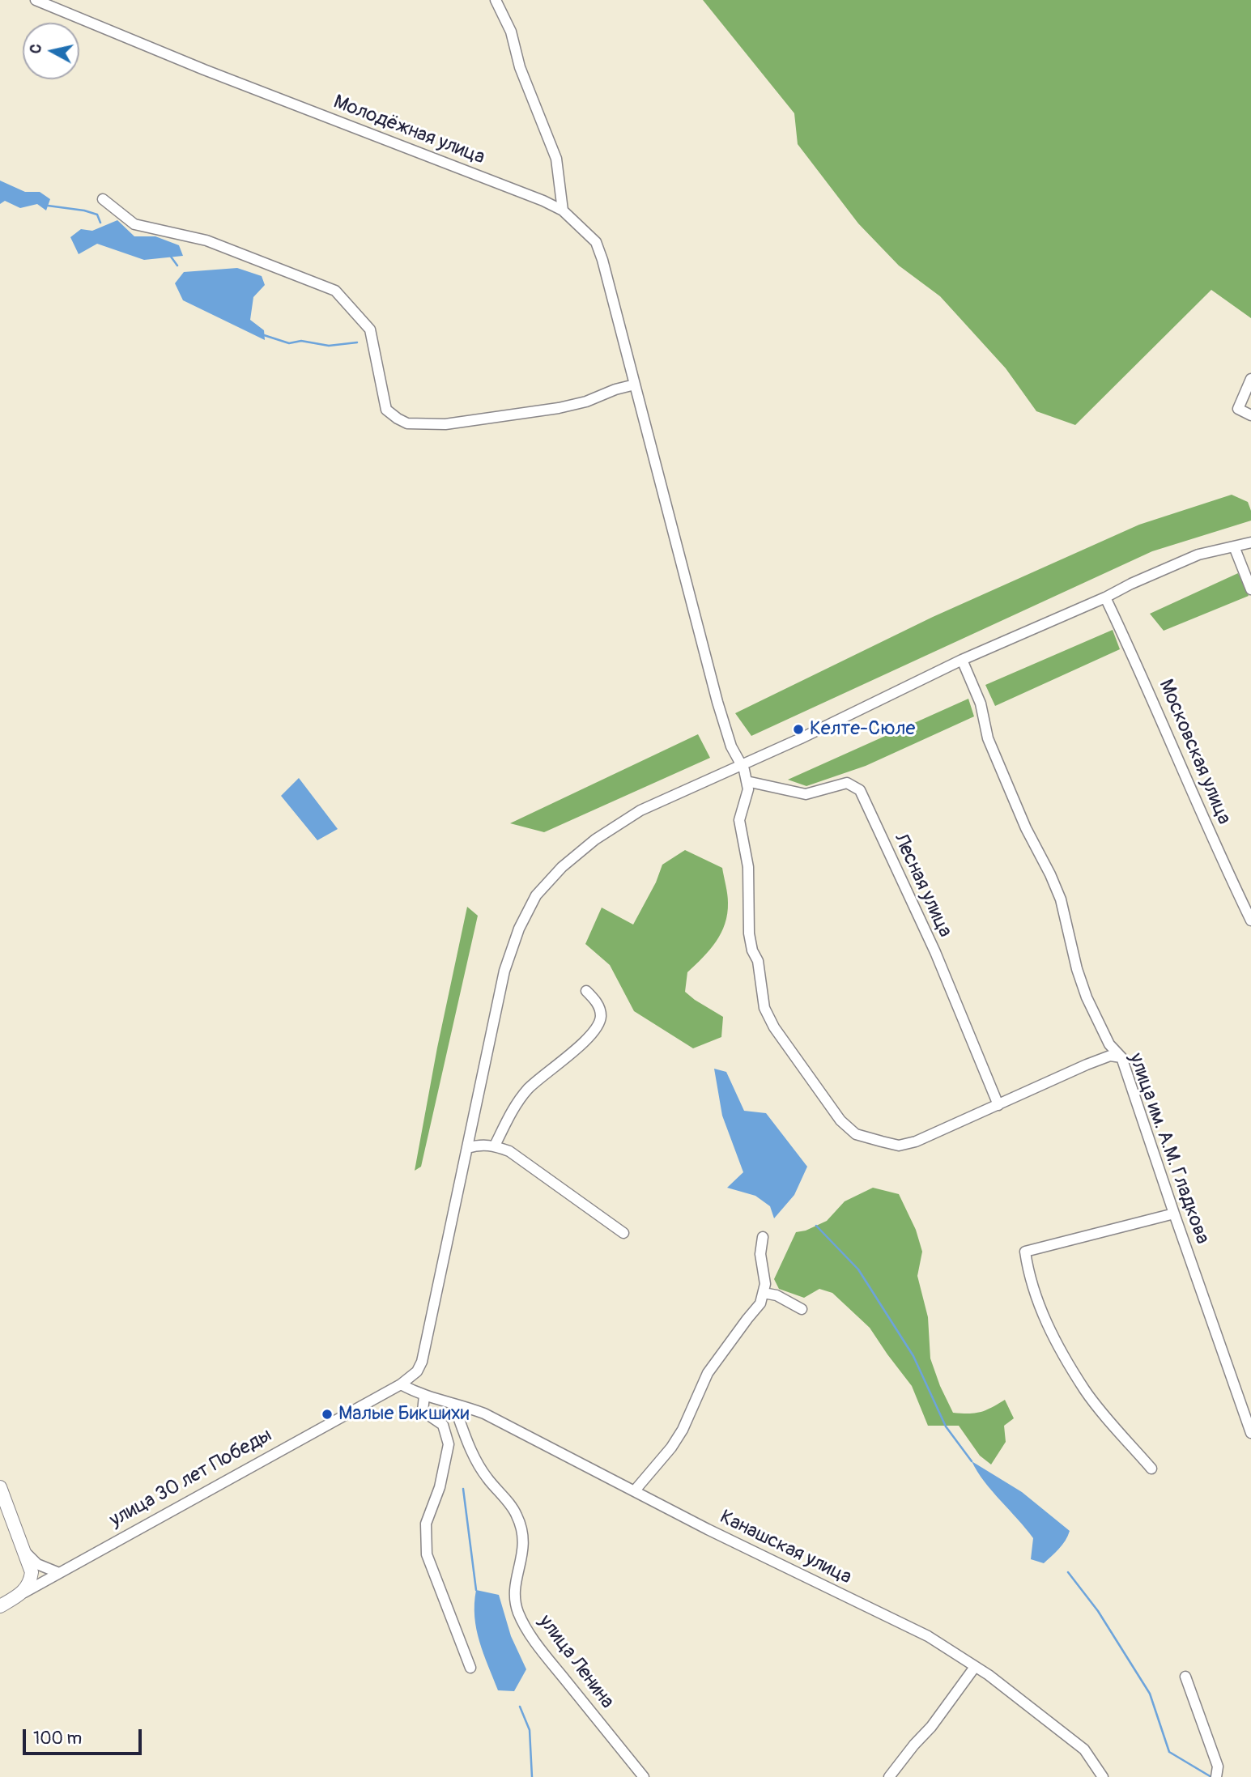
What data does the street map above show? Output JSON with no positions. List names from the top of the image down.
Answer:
{
  "streets": {
    "main road": ["улица 30 лет Победы"],
    "street": [
      "Молодёжная улица",
      "Московская улица",
      "Лесная улица",
      "улица им. А.М. Гладкова",
      "Канашская улица",
      "улица Ленина"
    ]
  },
  "crossings": [
    ["Молодёжная улица", "улица 30 лет Победы"],
    ["Московская улица", "улица 30 лет Победы"],
    ["улица им. А.М. Гладкова", "улица 30 лет Победы"],
    ["улица 30 лет Победы", "Канашская улица"],
    ["Канашская улица", "улица Ленина"]
  ],
  "places": ["Келте-Сюле", "Малые Бикшихи"],
  "scale_bar": "100 m",
  "north": "left"
}
